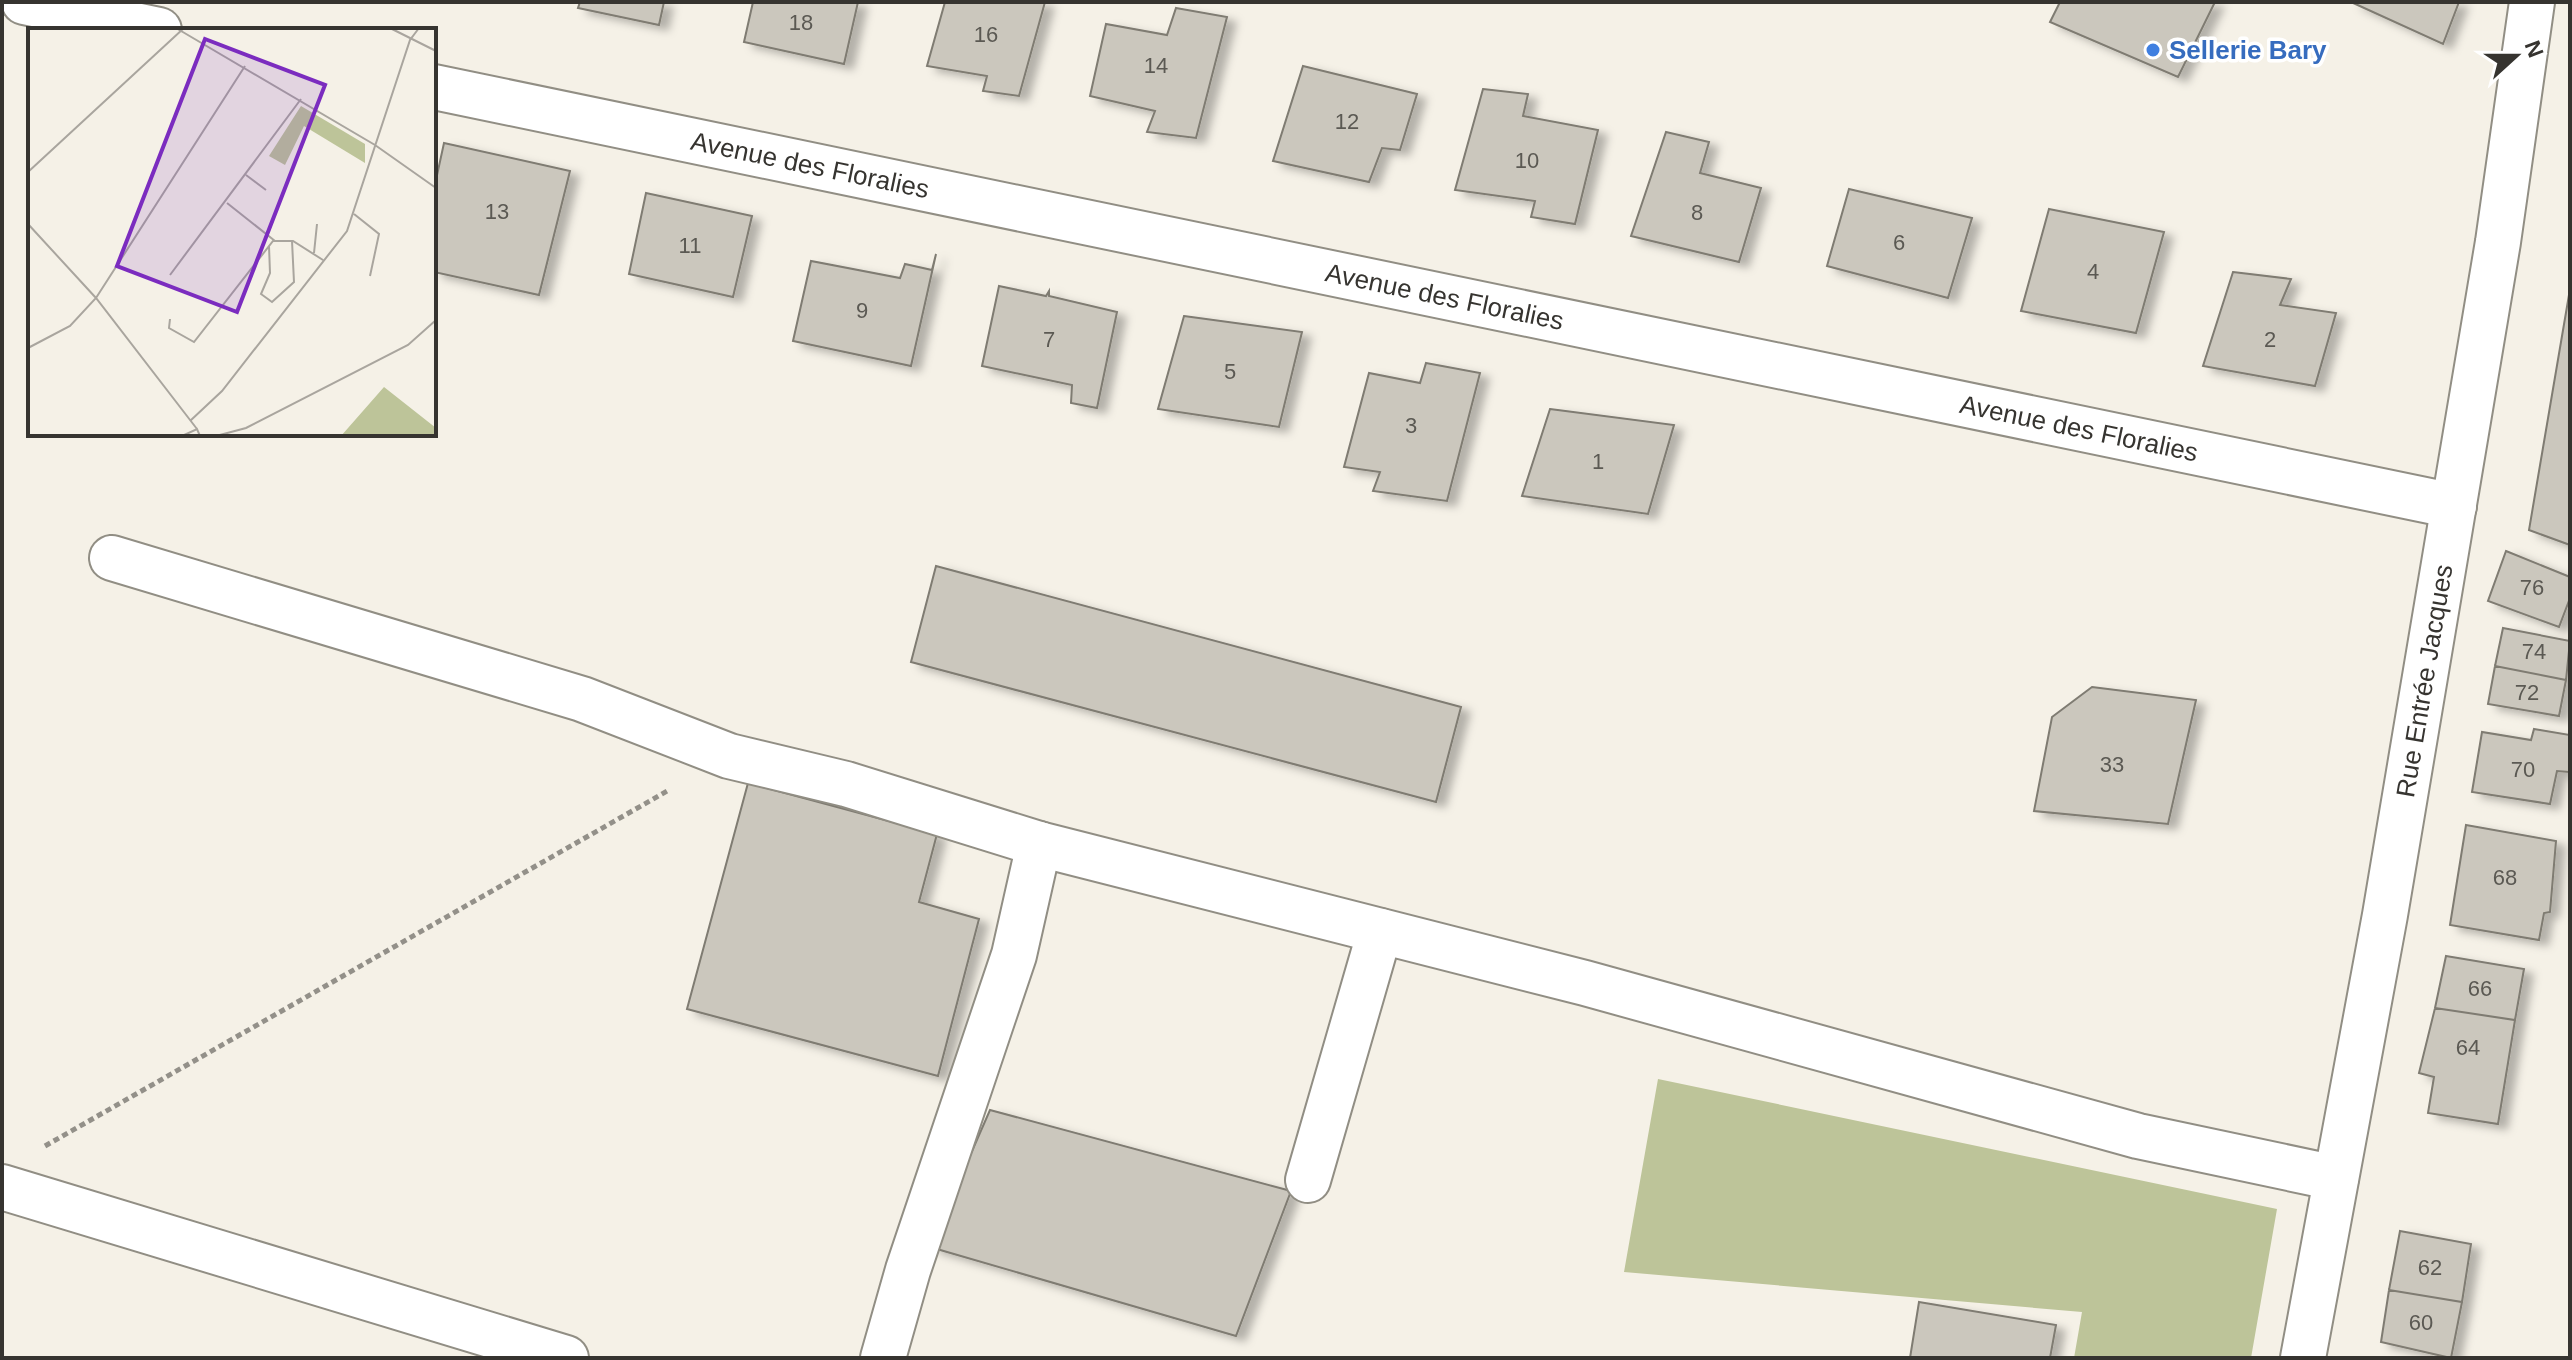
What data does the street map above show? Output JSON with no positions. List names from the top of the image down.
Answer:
{
  "streets": {
    "street": ["Avenue des Floralies", "Rue Entrée Jacques"]
  },
  "crossings": [
    ["Avenue des Floralies", "Rue Entrée Jacques"]
  ],
  "places": ["Sellerie Bary"],
  "house_numbers": [
    "18",
    "16",
    "14",
    "12",
    "10",
    "13",
    "8",
    "6",
    "11",
    "4",
    "9",
    "7",
    "2",
    "5",
    "3",
    "1",
    "76",
    "74",
    "72",
    "33",
    "70",
    "68",
    "66",
    "64",
    "62",
    "60"
  ],
  "north": "right"
}
